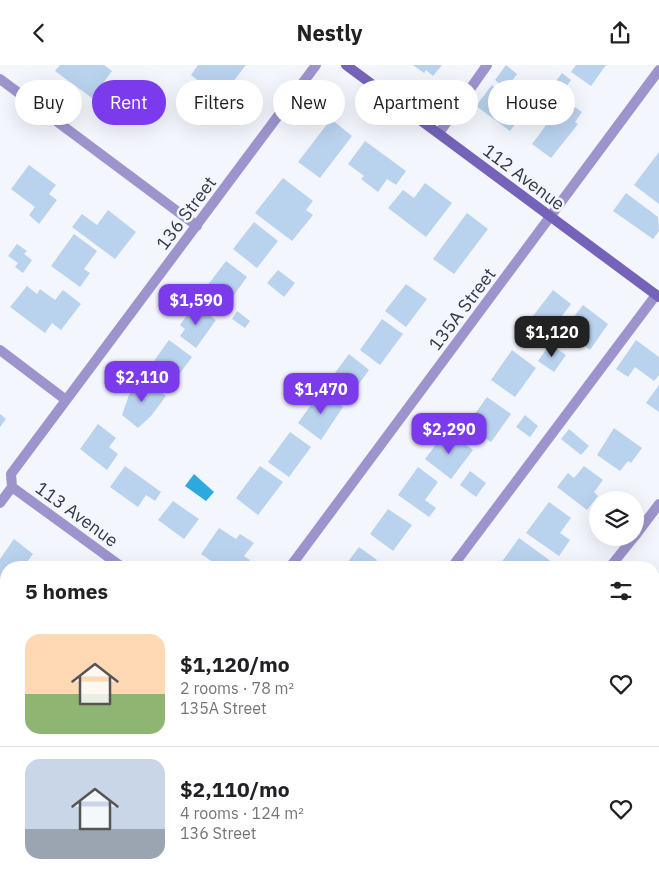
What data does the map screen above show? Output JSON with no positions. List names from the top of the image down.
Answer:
{
  "streets": {
    "main road": ["112 Avenue"],
    "street": ["136 Street", "135A Street", "113 Avenue"]
  },
  "crossings": [
    ["112 Avenue", "135A Street"],
    ["136 Street", "113 Avenue"]
  ],
  "page": {
    "header": "Nestly",
    "chip": [
      "Buy",
      "Rent",
      "Filters",
      "New",
      "Apartment",
      "House"
    ],
    "price": [
      "$1,590",
      "$1,120",
      "$2,110",
      "$1,470",
      "$2,290"
    ],
    "heading": "5 homes",
    "list": [
      {
        "name": "$1,120/mo",
        "note": "2 rooms · 78 m² · 135A Street"
      },
      {
        "name": "$2,110/mo",
        "note": "4 rooms · 124 m² · 136 Street"
      }
    ]
  }
}
